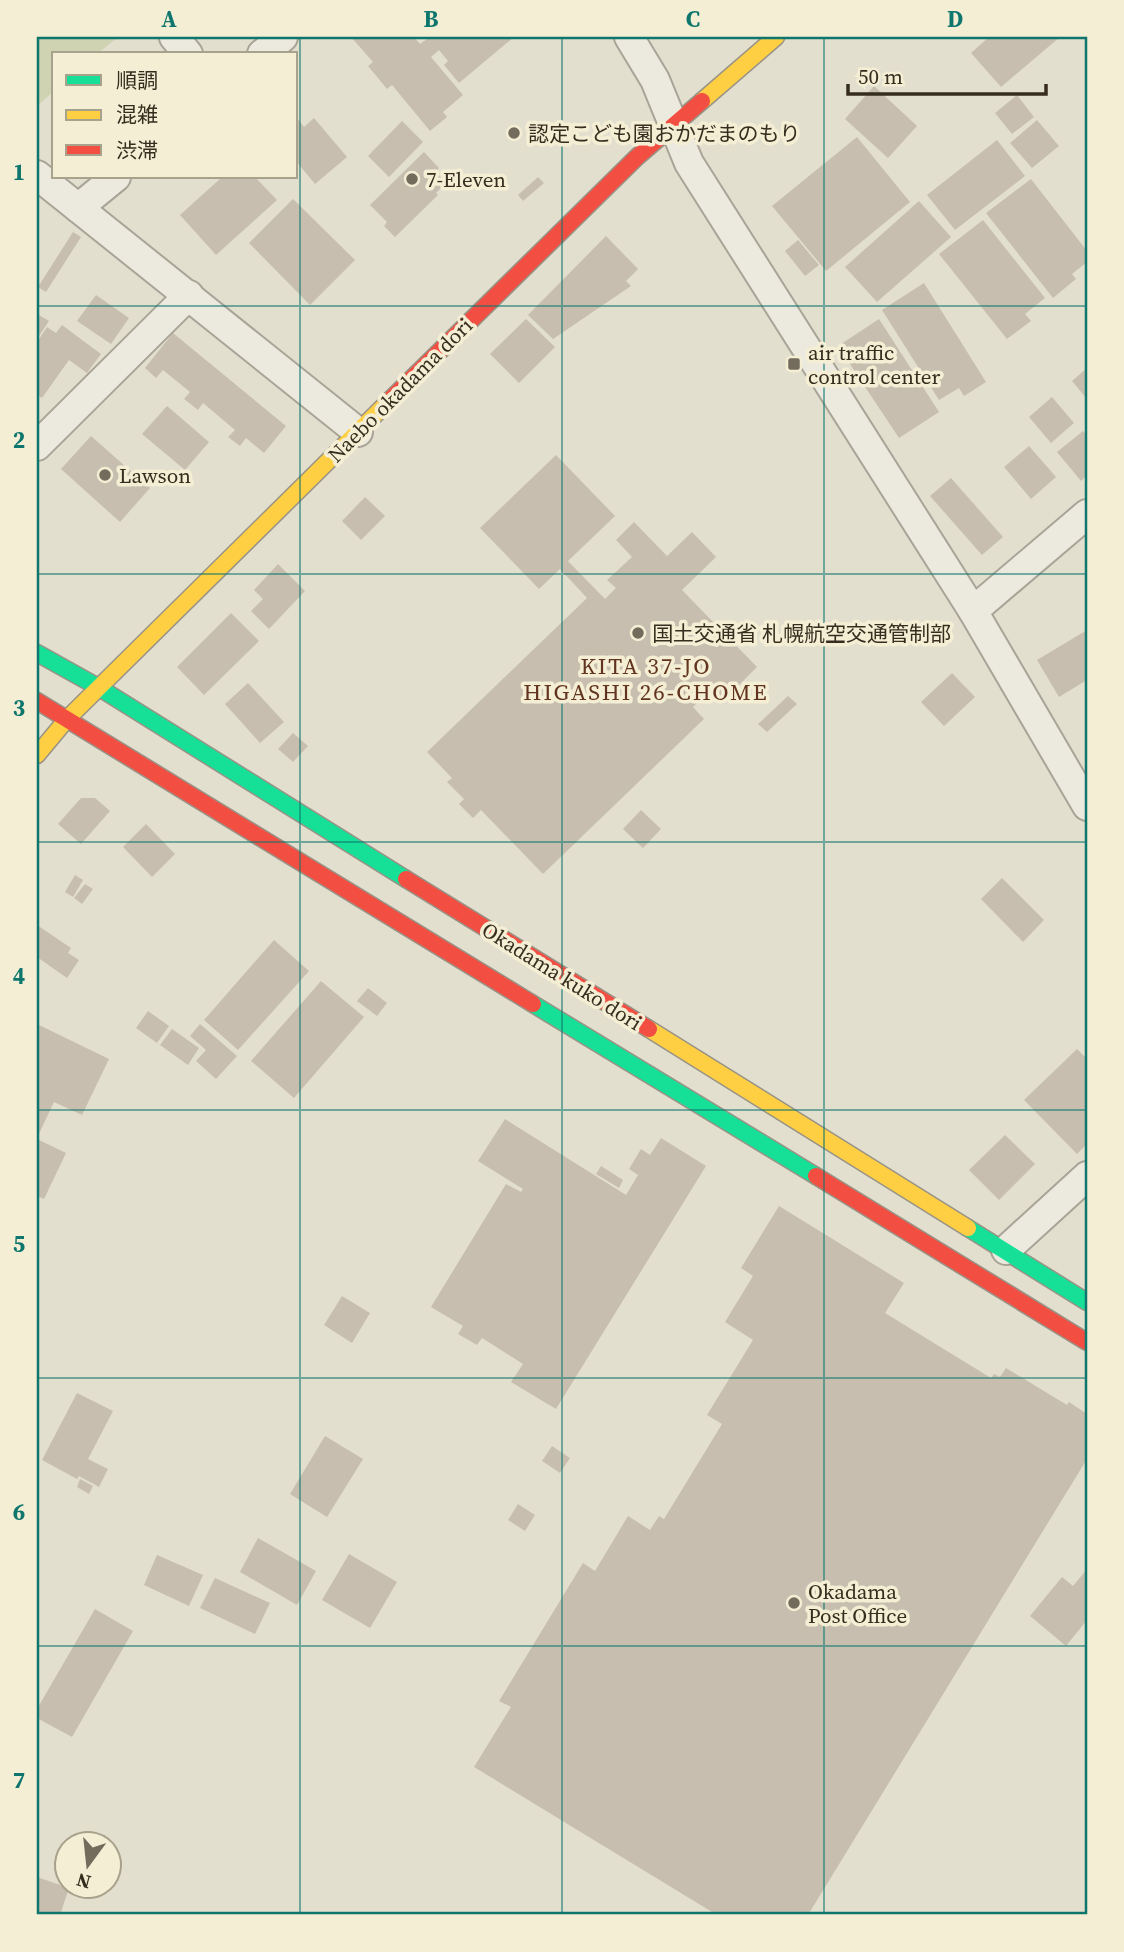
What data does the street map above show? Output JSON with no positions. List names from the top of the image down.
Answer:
{
  "streets": {
    "main road": ["Naebo okadama dori", "Okadama kuko dori"]
  },
  "crossings": [
    ["Naebo okadama dori", "Okadama kuko dori"]
  ],
  "districts": ["KITA 37-JO HIGASHI 26-CHOME"],
  "places": {
    "other": [
      "認定こども園おかだまのもり",
      "7-Eleven",
      "Lawson",
      "国土交通省 札幌航空交通管制部",
      "Okadama Post Office"
    ],
    "transit": ["air traffic control center"]
  },
  "legend": ["順調", "混雑", "渋滞"],
  "scale_bar": "50 m",
  "north": "bottom",
  "grid": {
    "columns": [
      "A",
      "B",
      "C",
      "D"
    ],
    "rows": [
      "1",
      "2",
      "3",
      "4",
      "5",
      "6",
      "7"
    ]
  }
}
